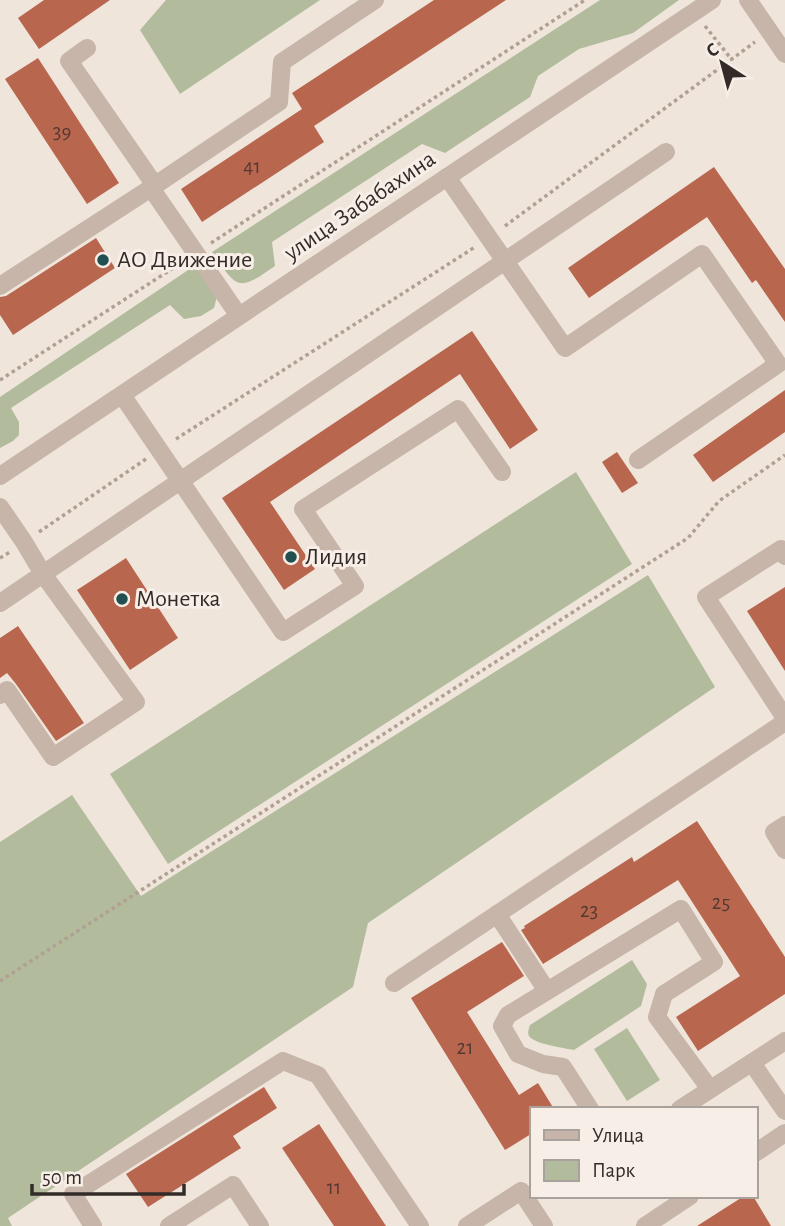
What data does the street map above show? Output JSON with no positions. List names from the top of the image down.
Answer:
{
  "streets": {
    "street": ["улица Забабахина"]
  },
  "places": ["АО Движение", "Лидия", "Монетка"],
  "house_numbers": [
    "39",
    "41",
    "25",
    "23",
    "21",
    "11"
  ],
  "legend": ["Улица", "Парк"],
  "scale_bar": "50 m",
  "north": "top left"
}
